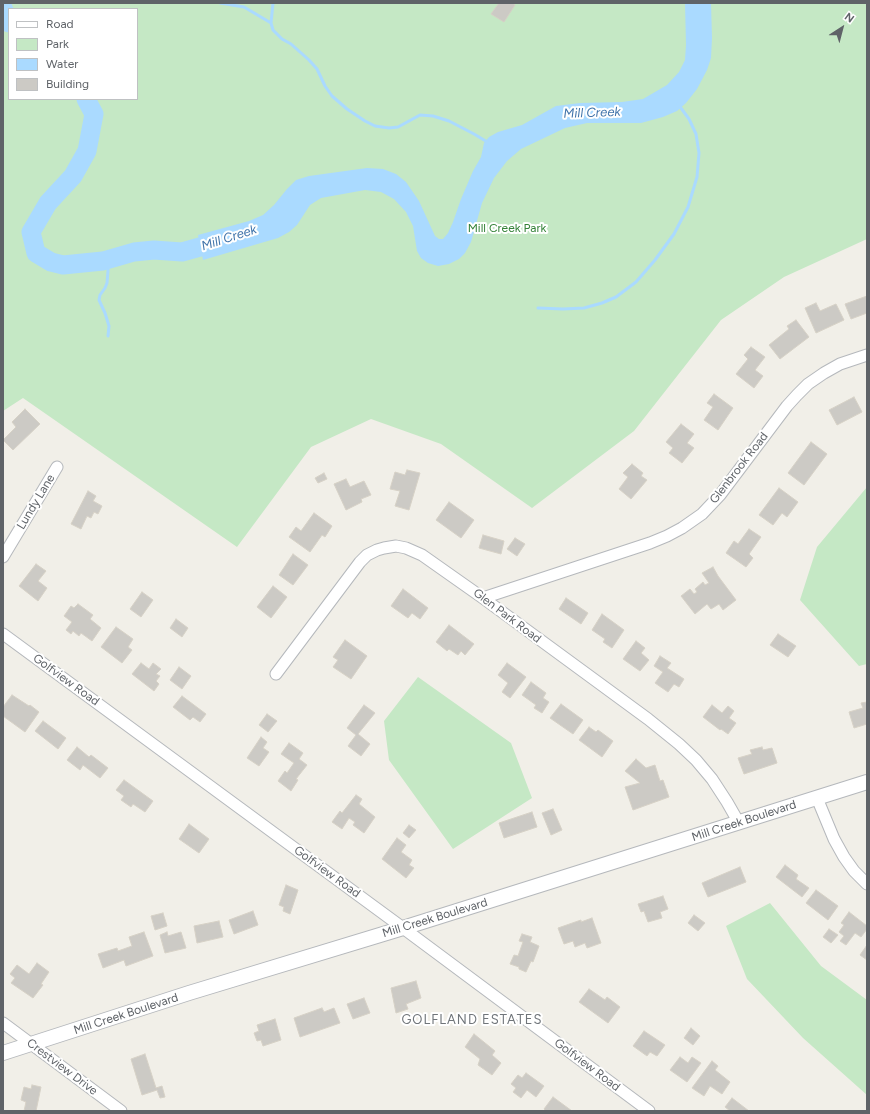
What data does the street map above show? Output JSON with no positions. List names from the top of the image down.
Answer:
{
  "streets": {
    "street": [
      "Glenbrook Road",
      "Lundy Lane",
      "Glen Park Road",
      "Golfview Road",
      "Mill Creek Boulevard",
      "Crestview Drive"
    ]
  },
  "crossings": [
    ["Glenbrook Road", "Glen Park Road"],
    ["Glen Park Road", "Mill Creek Boulevard"],
    ["Golfview Road", "Mill Creek Boulevard"],
    ["Mill Creek Boulevard", "Crestview Drive"]
  ],
  "districts": ["GOLFLAND ESTATES"],
  "water": ["Mill Creek"],
  "parks": ["Mill Creek Park"],
  "legend": [
    "Road",
    "Park",
    "Water",
    "Building"
  ],
  "north": "top right"
}
